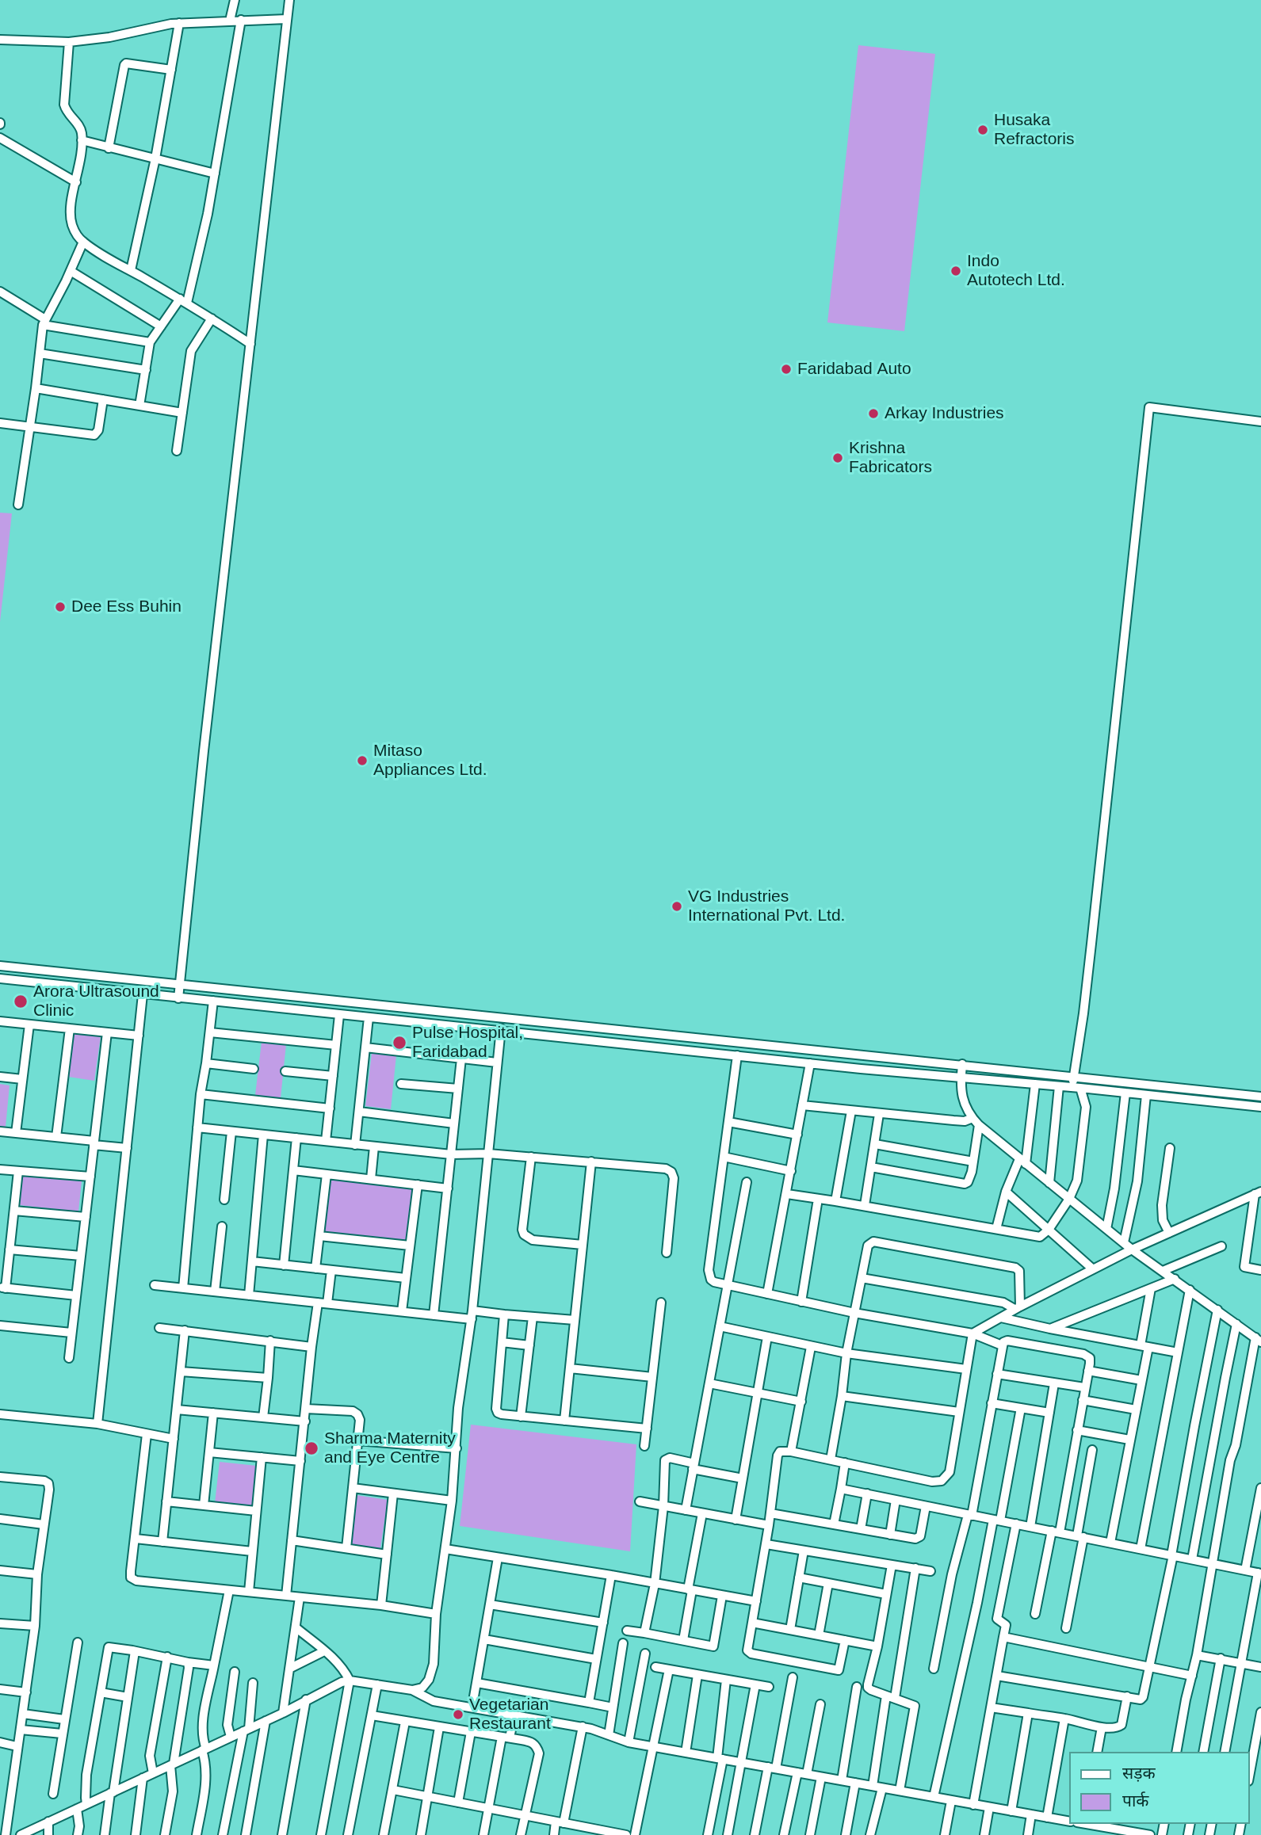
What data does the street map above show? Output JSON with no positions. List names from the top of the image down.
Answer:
{
  "places": [
    "Husaka Refractoris",
    "Indo Autotech Ltd.",
    "Faridabad Auto",
    "Arkay Industries",
    "Krishna Fabricators",
    "Dee Ess Buhin",
    "Mitaso Appliances Ltd.",
    "VG Industries International Pvt. Ltd.",
    "Arora Ultrasound Clinic",
    "Pulse Hospital, Faridabad",
    "Sharma Maternity and Eye Centre",
    "Vegetarian Restaurant"
  ],
  "legend": ["सड़क", "पार्क"]
}
